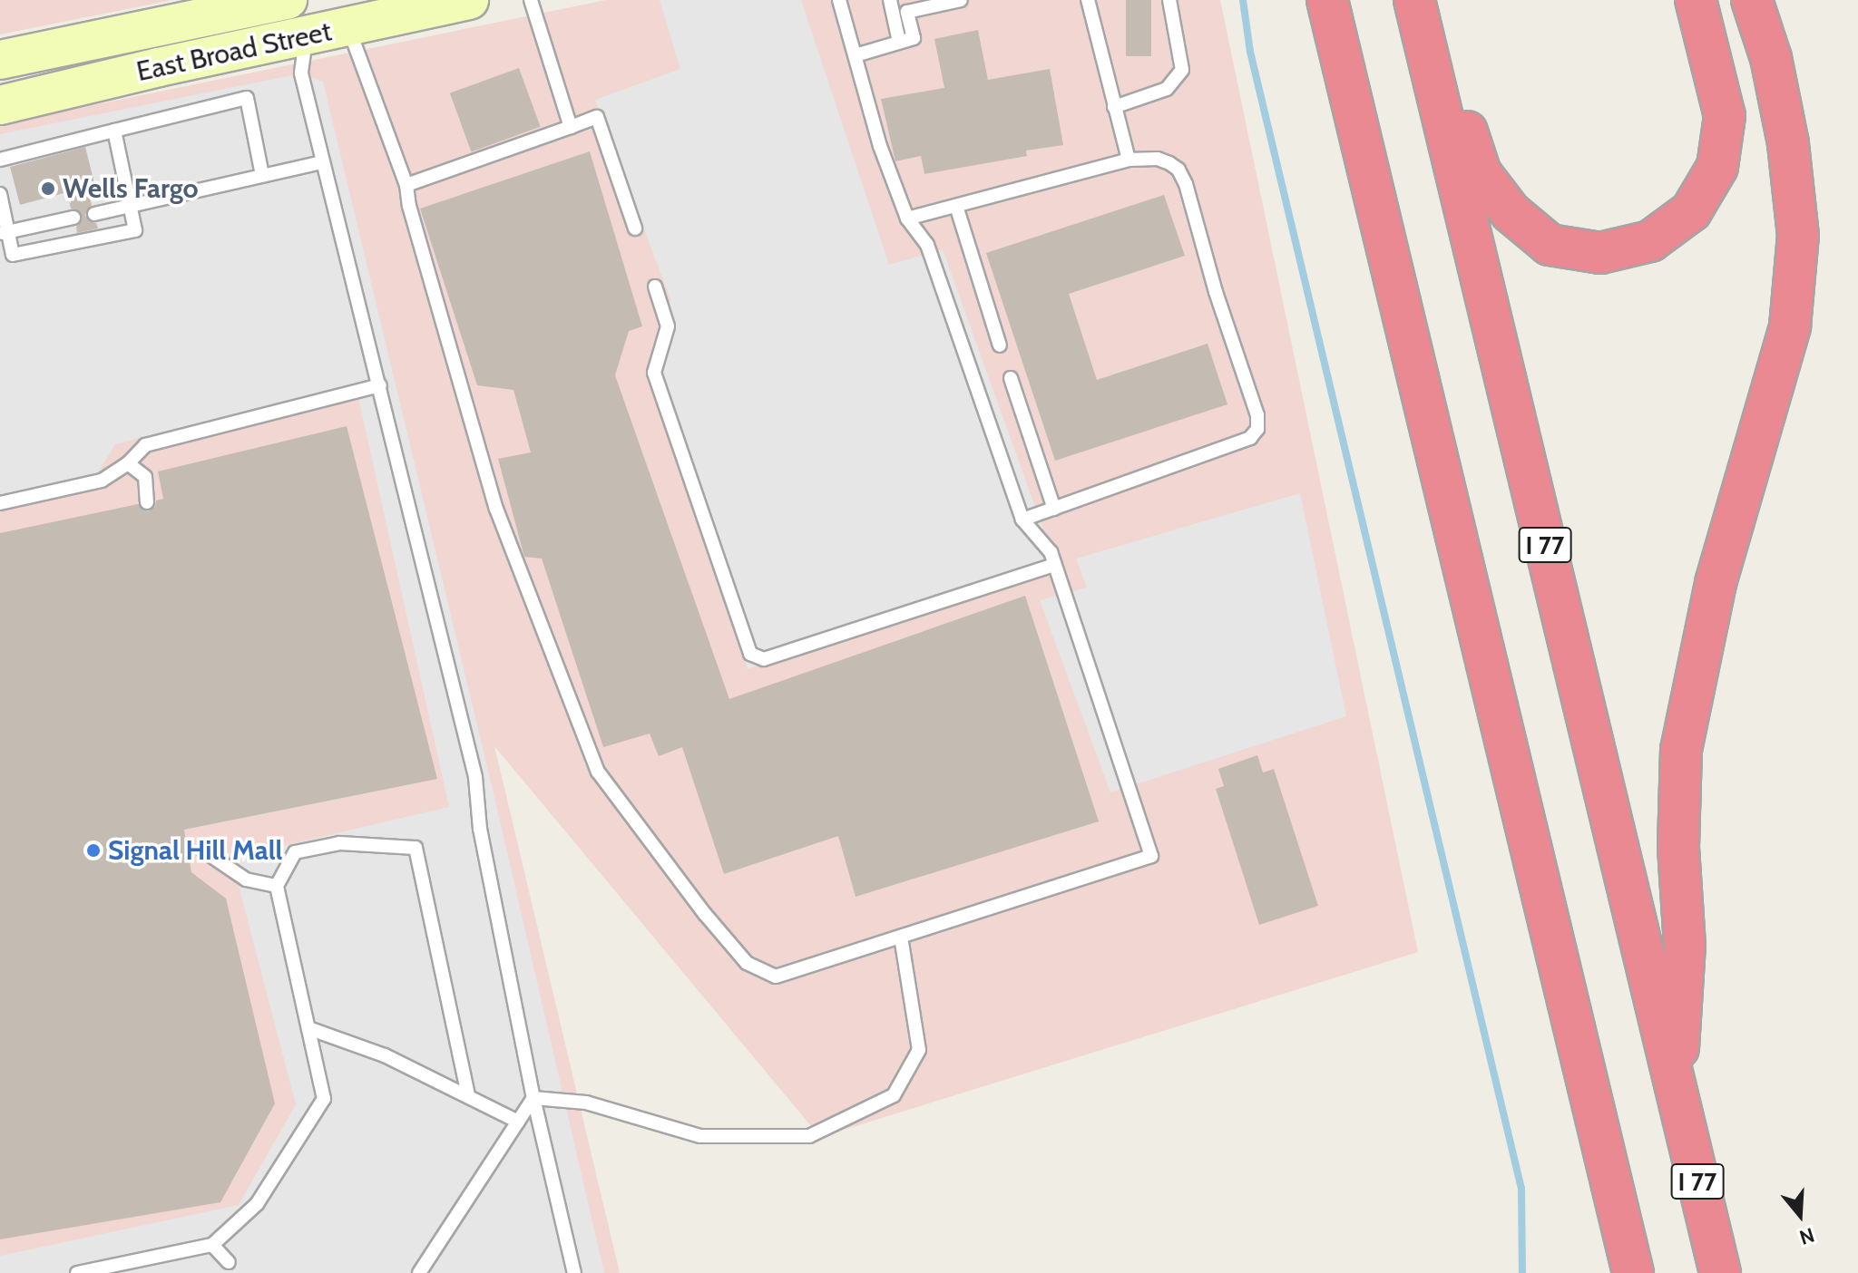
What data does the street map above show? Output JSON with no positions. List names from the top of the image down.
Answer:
{
  "streets": {
    "highway": ["I 77"],
    "main road": ["East Broad Street"]
  },
  "places": ["Wells Fargo", "Signal Hill Mall"],
  "north": "bottom"
}
